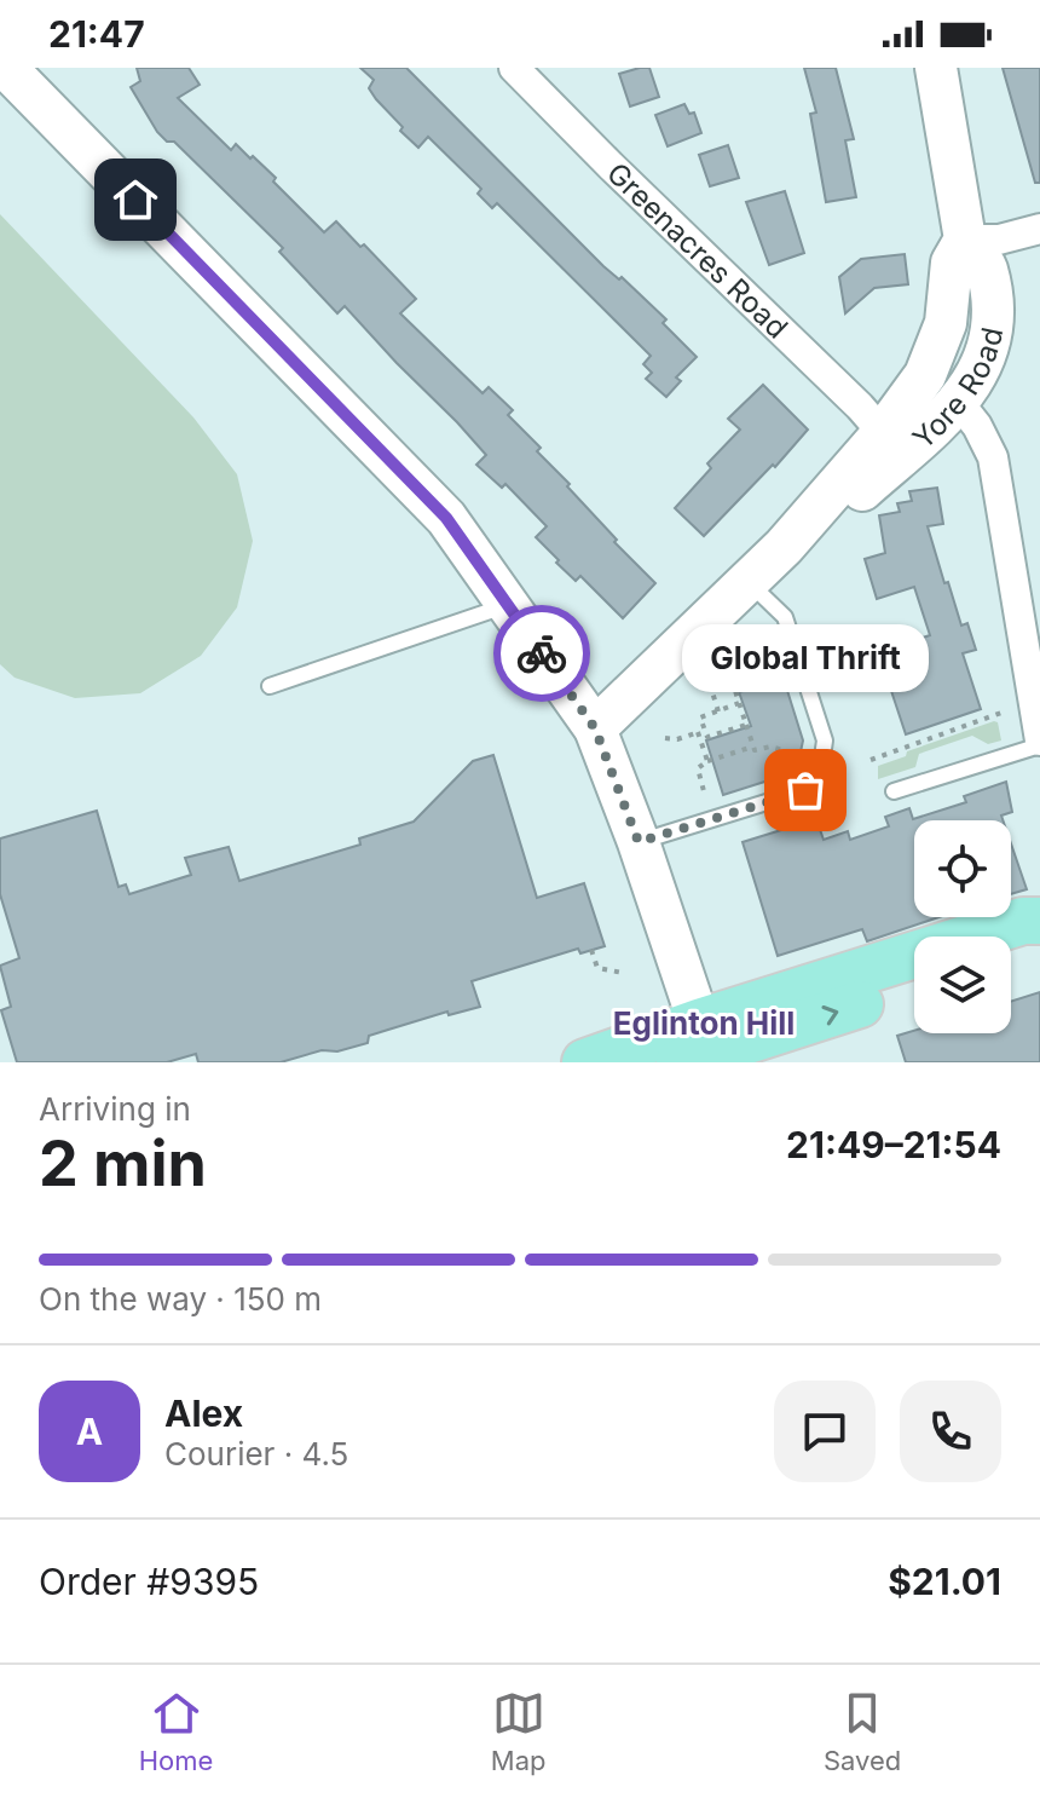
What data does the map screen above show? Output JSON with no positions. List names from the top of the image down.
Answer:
{
  "streets": {
    "main road": ["Yore Road"],
    "street": ["Greenacres Road"]
  },
  "crossings": [
    ["Greenacres Road", "Yore Road"]
  ],
  "districts": ["Eglinton Hill"],
  "places": ["Global Thrift"],
  "page": {
    "status": "21:47",
    "bubble": "Global Thrift",
    "heading": ["2 min", "Arriving in", "21:49–21:54"],
    "panel": [
      "Alex",
      "Courier · 4.5",
      "Order #9395",
      "$21.01"
    ],
    "bar": "On the way · 150 m",
    "round": "A",
    "tabs": ["Home", "Map", "Saved"]
  }
}
